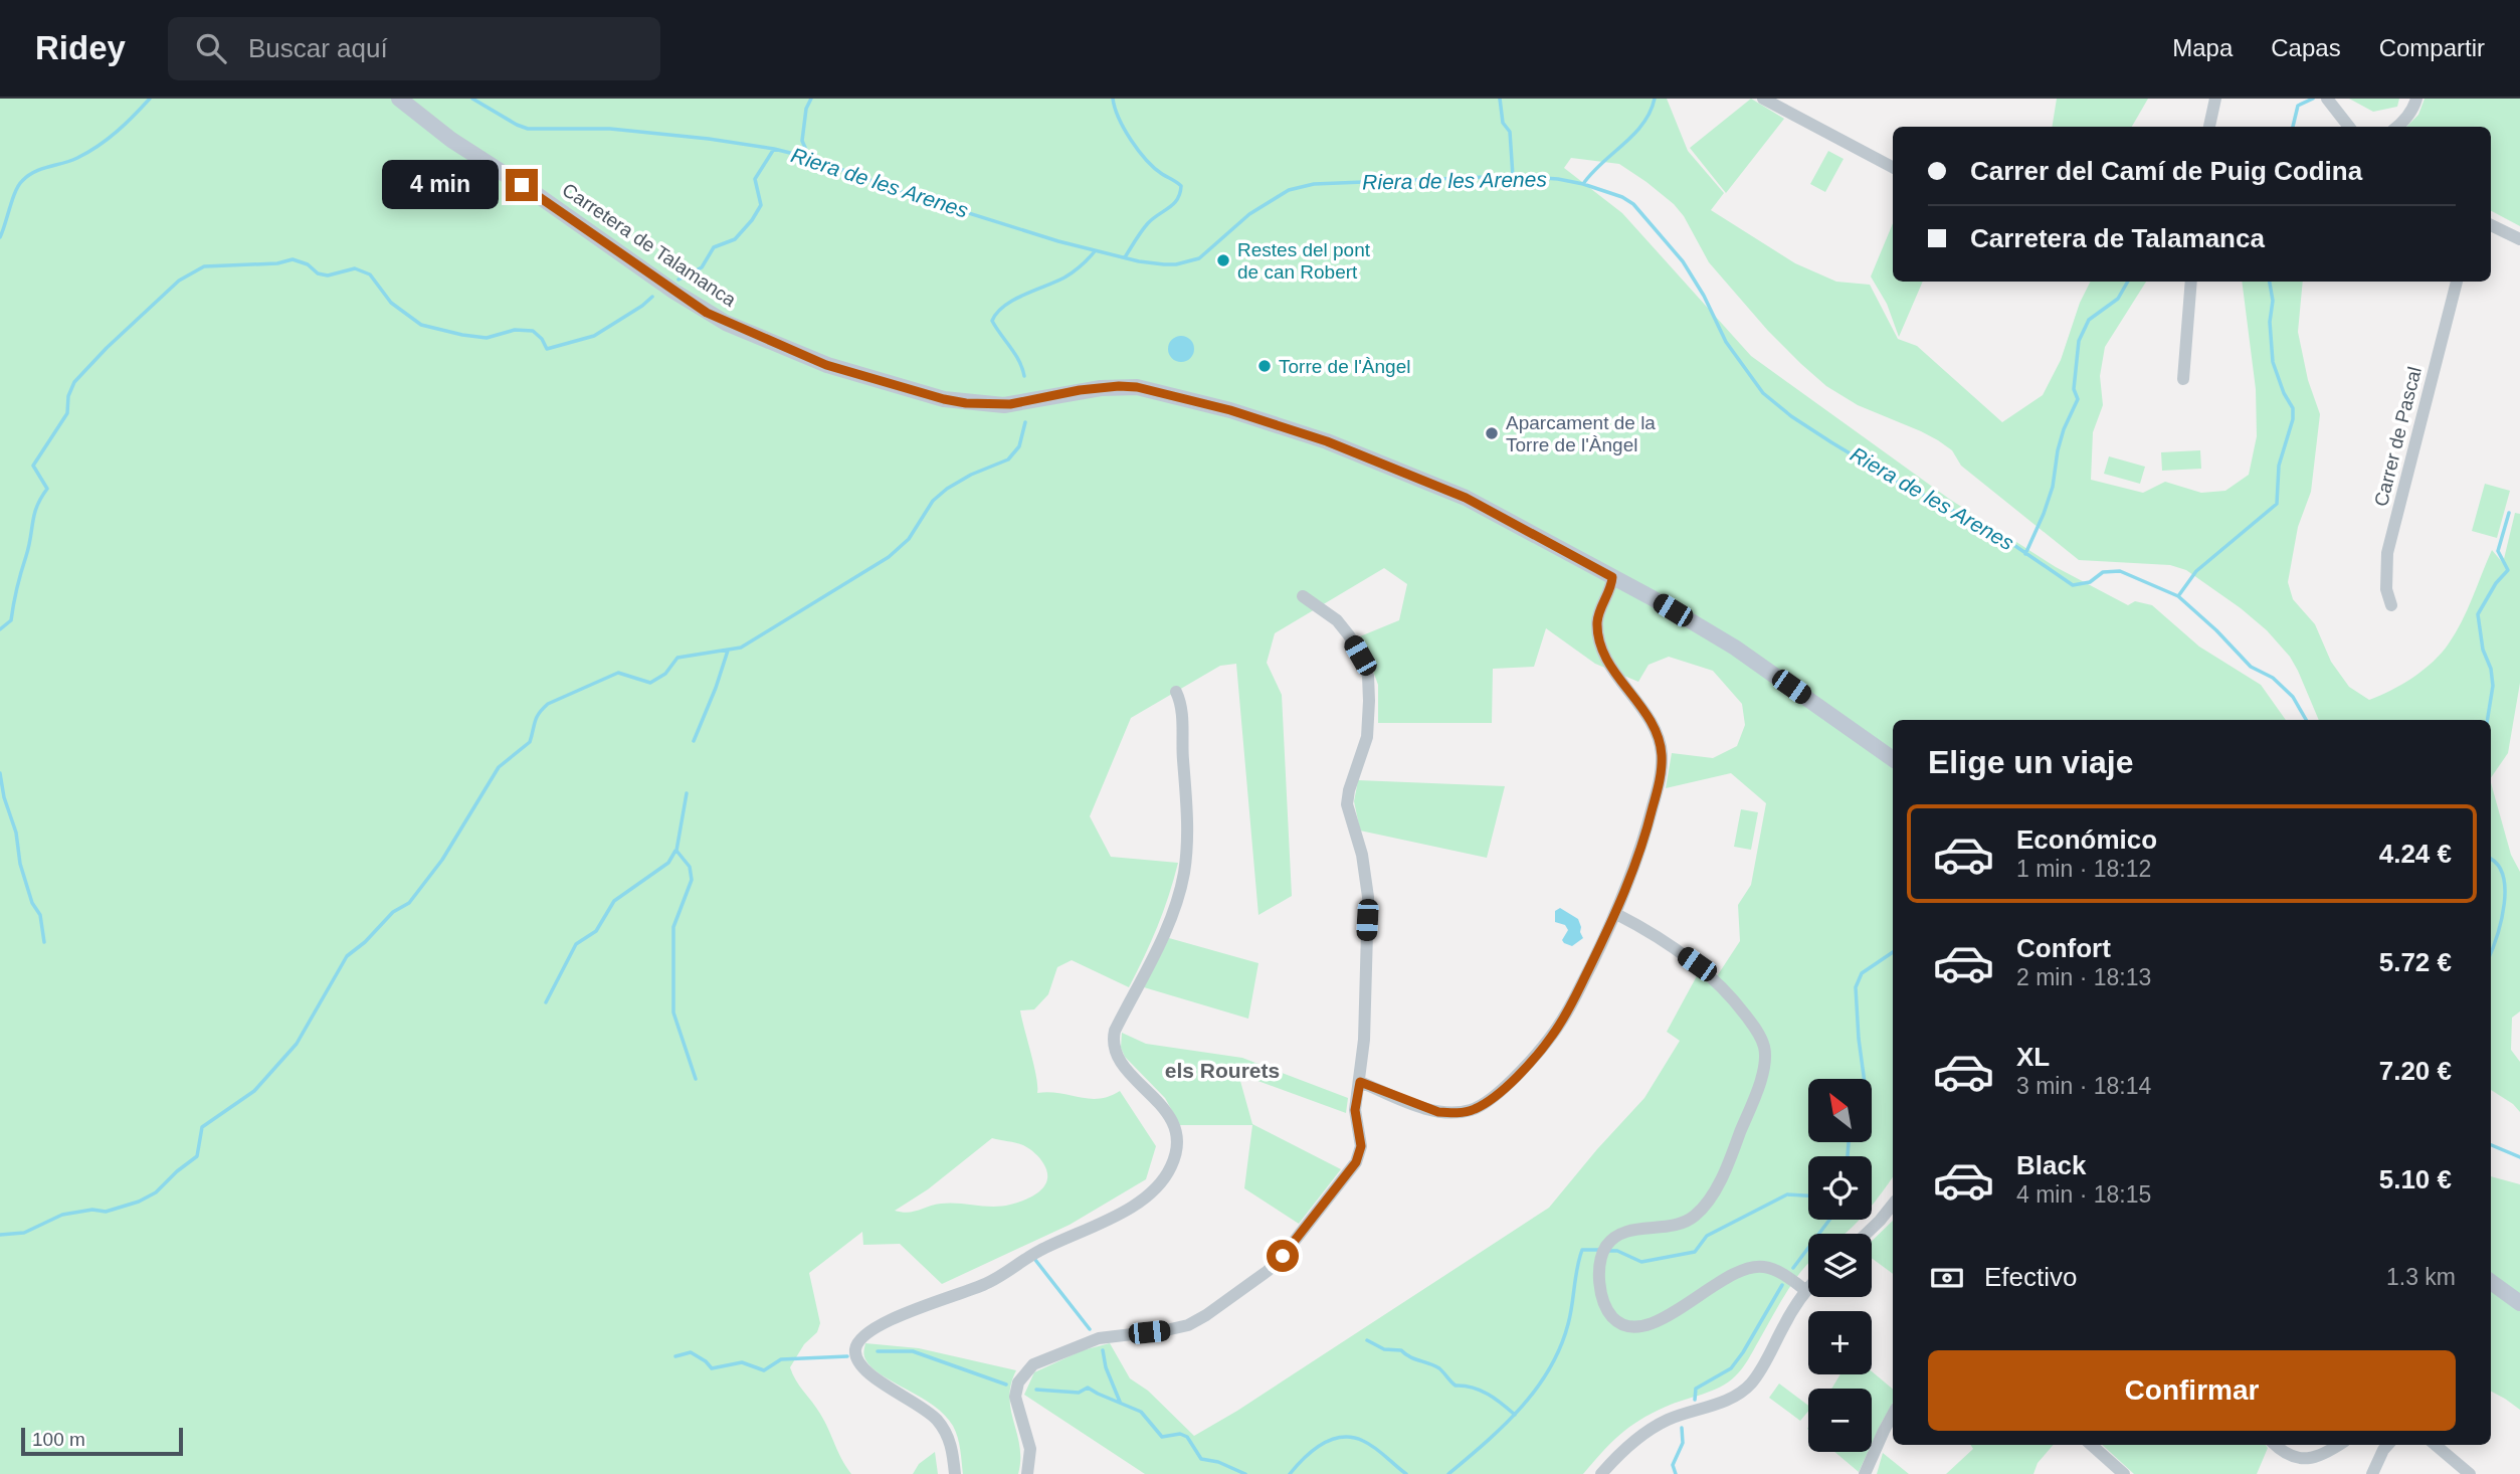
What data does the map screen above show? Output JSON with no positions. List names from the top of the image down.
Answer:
{
  "streets": {
    "street": ["Carretera de Talamanca", "Carrer de Pascal"]
  },
  "districts": ["els Rourets"],
  "water": ["Riera de les Arenes"],
  "places": ["Restes del pont de can Robert", "Torre de l'Àngel", "Aparcament de la Torre de l'Àngel"],
  "scale_bar": "100 m",
  "north": "top left",
  "page": {
    "header": "Ridey",
    "search": "Buscar aquí",
    "nav": ["Mapa", "Capas", "Compartir"],
    "banner": ["Carrer del Camí de Puig Codina", "Carretera de Talamanca"],
    "bubble": "4 min",
    "heading": "Elige un viaje",
    "list": [
      {
        "name": "Económico",
        "note": "1 min · 18:12",
        "value": "4.24 €"
      },
      {
        "name": "Confort",
        "note": "2 min · 18:13",
        "value": "5.72 €"
      },
      {
        "name": "XL",
        "note": "3 min · 18:14",
        "value": "7.20 €"
      },
      {
        "name": "Black",
        "note": "4 min · 18:15",
        "value": "5.10 €"
      }
    ],
    "map_buttons": ["+", "−"],
    "pay": ["Efectivo", "1.3 km"],
    "buttons": "Confirmar",
    "scale": "100 m"
  }
}
